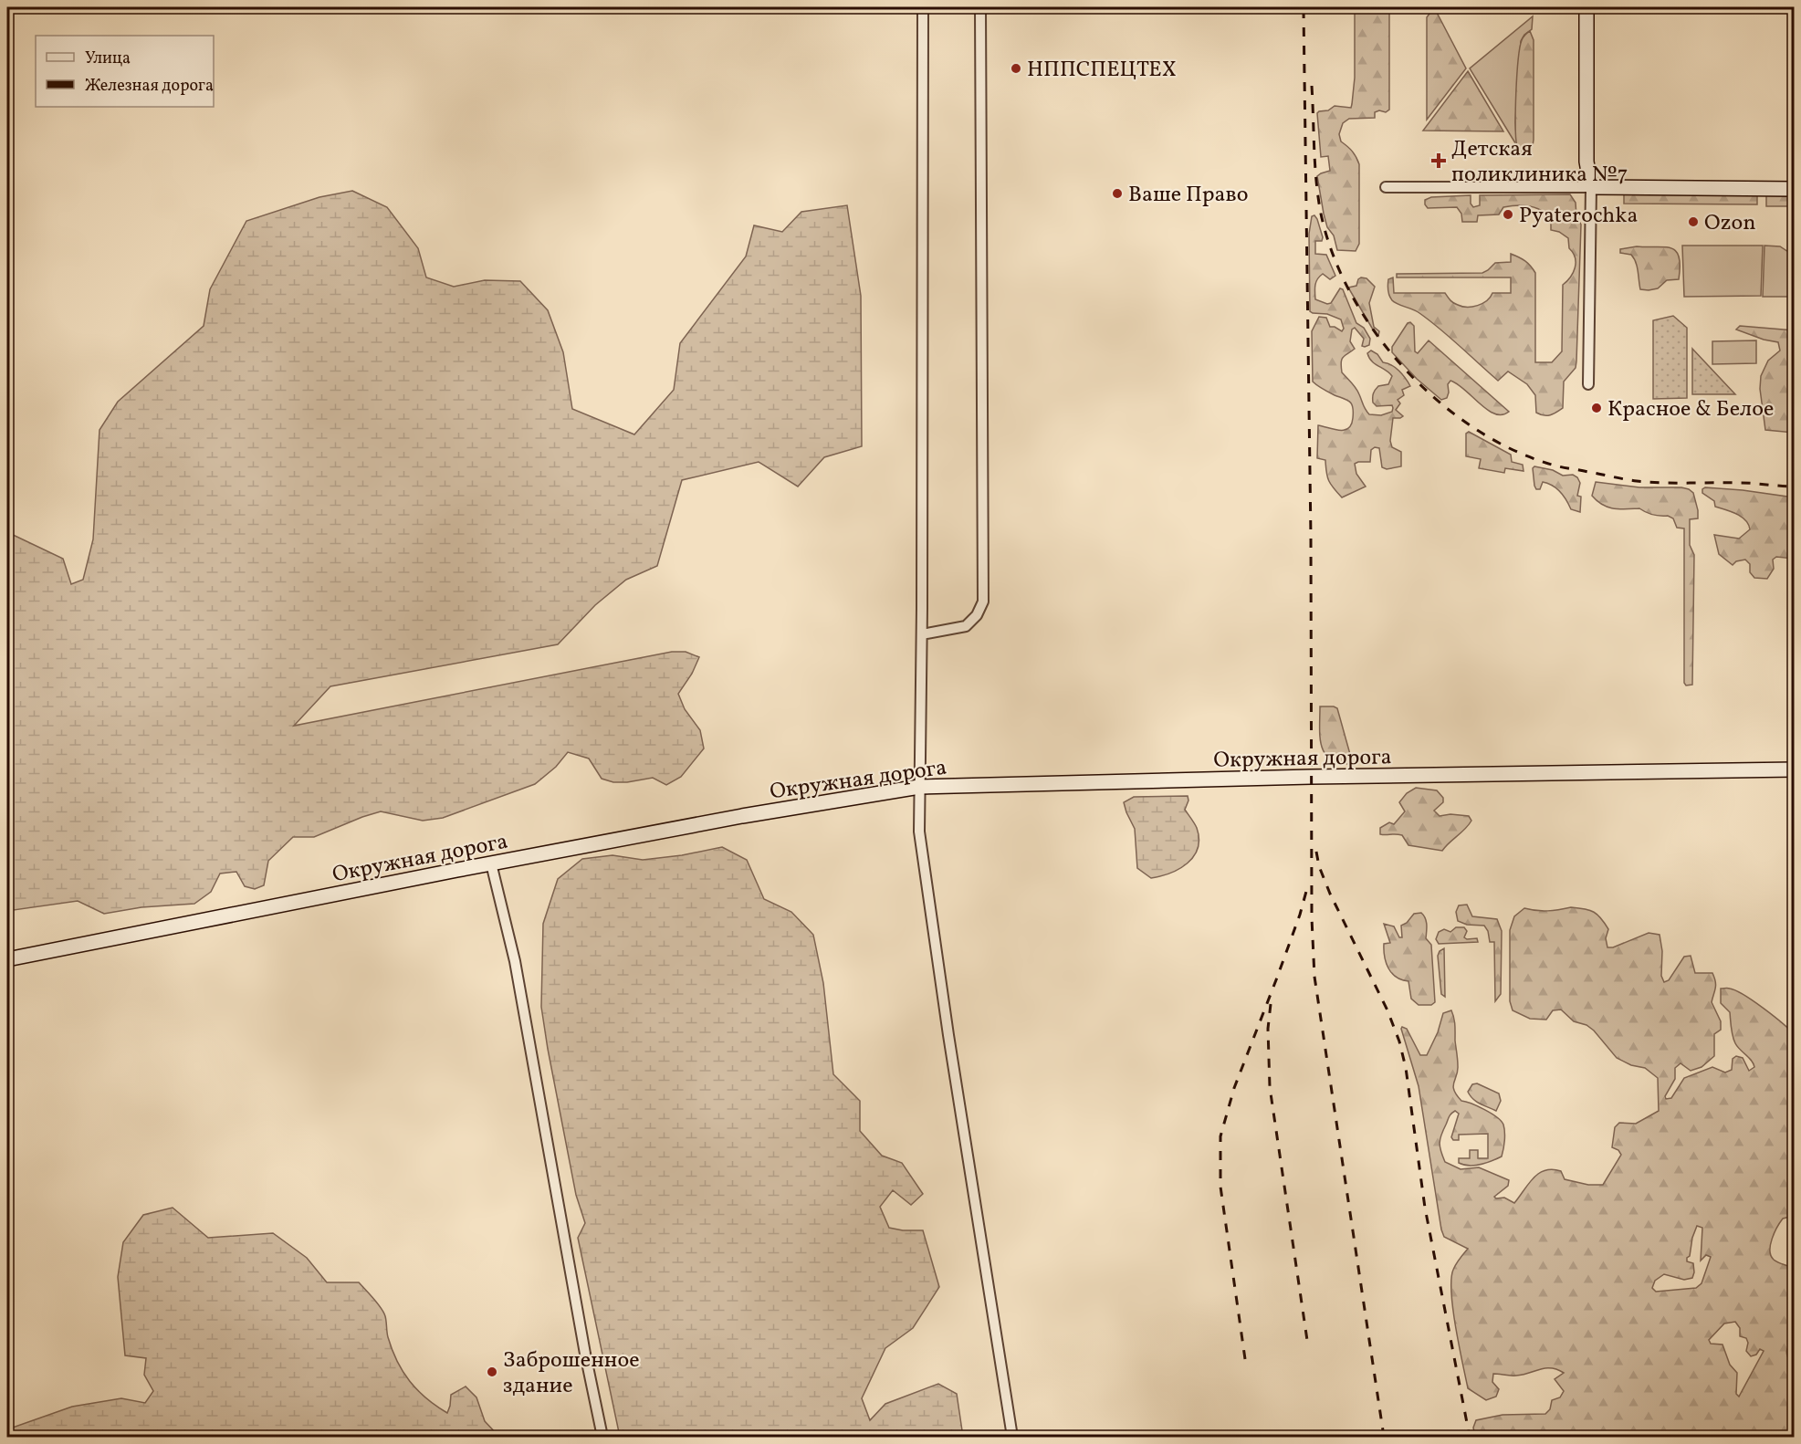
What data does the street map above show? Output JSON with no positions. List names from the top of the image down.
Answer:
{
  "streets": {
    "main road": ["Окружная дорога"]
  },
  "places": {
    "other": [
      "НППСПЕЦТЕХ",
      "Ваше Право",
      "Pyaterochka",
      "Ozon",
      "Красное & Белое",
      "Заброшенное здание"
    ],
    "health": ["Детская поликлиника №7"]
  },
  "legend": ["Улица", "Железная дорога"]
}
